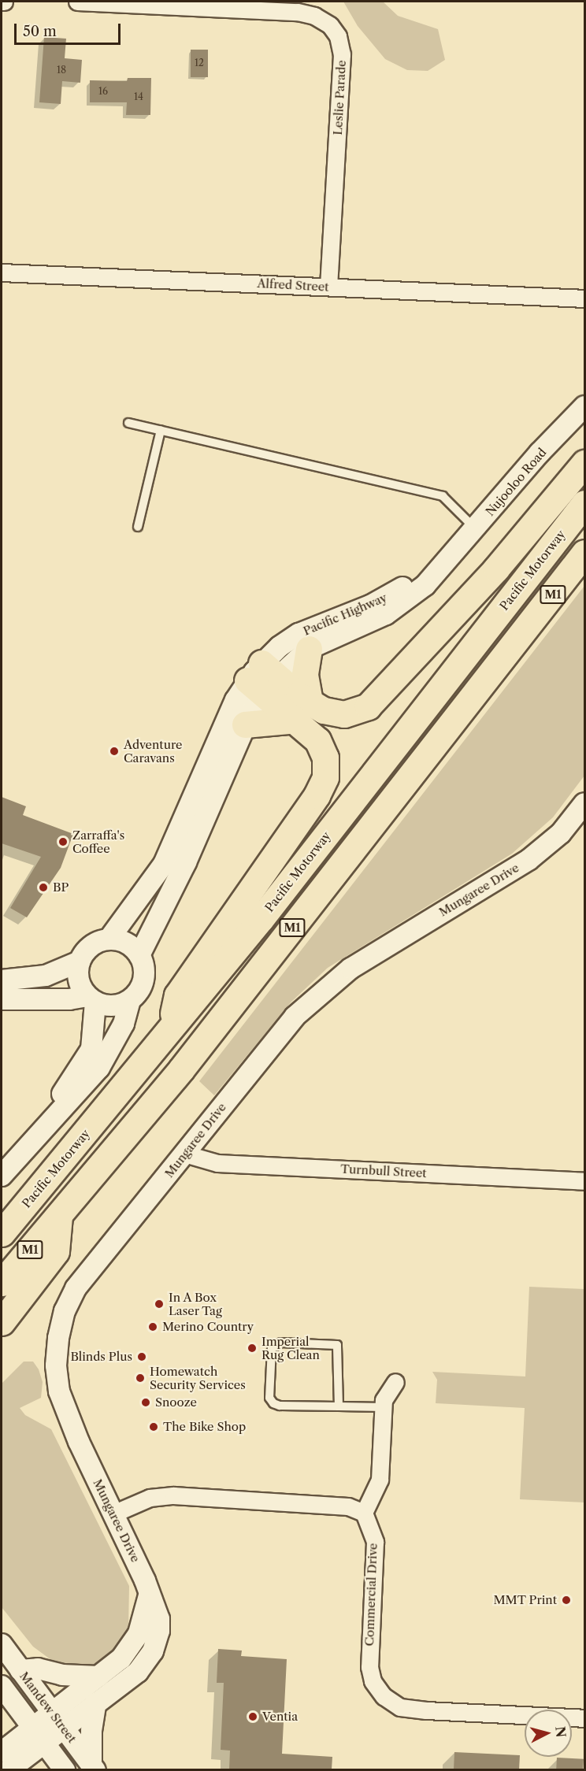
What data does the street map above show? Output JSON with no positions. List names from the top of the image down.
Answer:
{
  "streets": {
    "highway": ["Pacific Motorway", "M1"],
    "street": [
      "Leslie Parade",
      "Alfred Street",
      "Nujooloo Road",
      "Pacific Highway",
      "Mungaree Drive",
      "Turnbull Street",
      "Commercial Drive",
      "Mandew Street"
    ]
  },
  "crossings": [
    ["Leslie Parade", "Alfred Street"],
    ["Nujooloo Road", "Pacific Highway"],
    ["Mungaree Drive", "Turnbull Street"],
    ["Mungaree Drive", "Mandew Street"]
  ],
  "places": [
    "Adventure Caravans",
    "Zarraffa's Coffee",
    "BP",
    "In A Box Laser Tag",
    "Merino Country",
    "Imperial Rug Clean",
    "Blinds Plus",
    "Homewatch Security Services",
    "Snooze",
    "The Bike Shop",
    "MMT Print",
    "Ventia"
  ],
  "house_numbers": [
    "12",
    "18",
    "16",
    "14"
  ],
  "scale_bar": "50 m",
  "north": "right"
}
